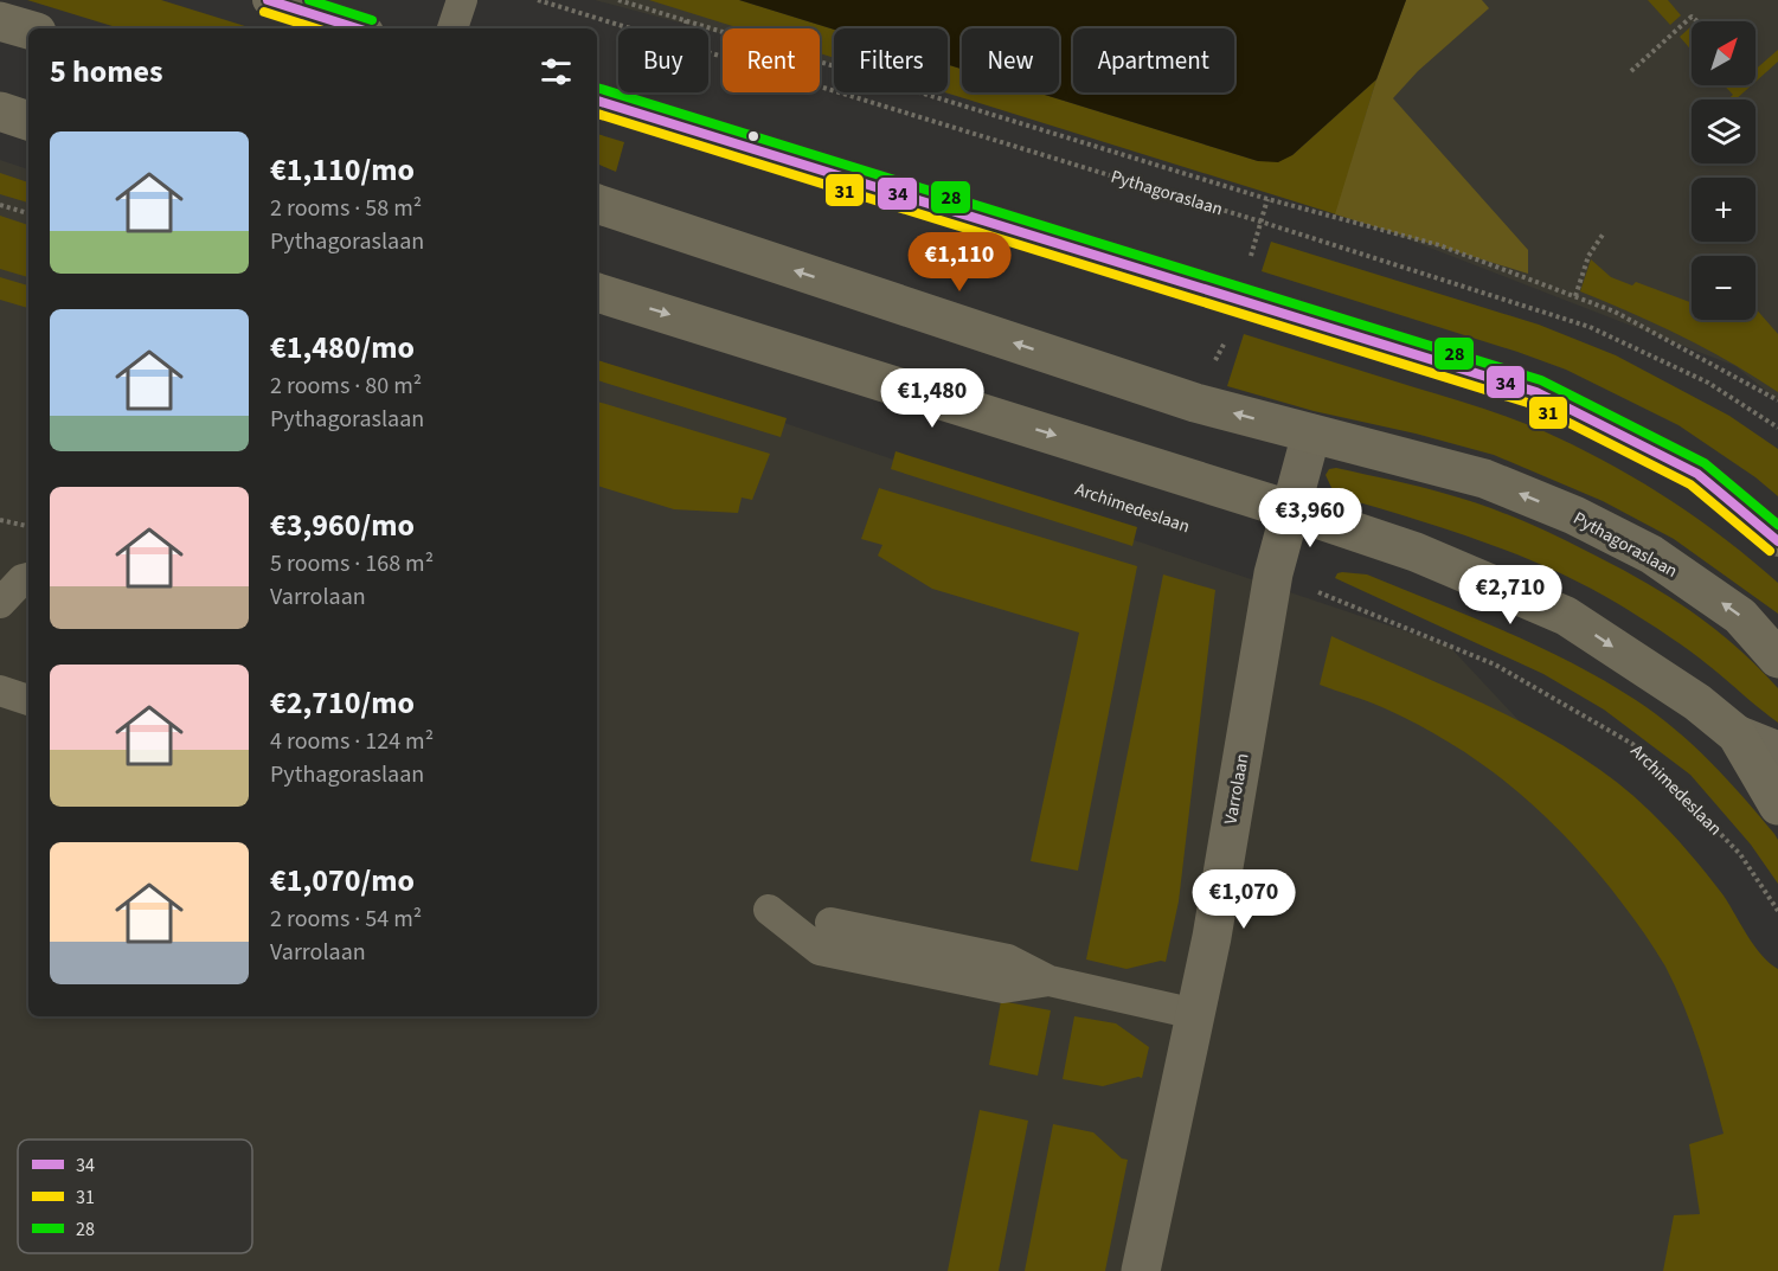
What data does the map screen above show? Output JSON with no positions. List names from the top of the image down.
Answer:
{
  "streets": {
    "main road": ["Pythagoraslaan"],
    "street": ["Varrolaan"],
    "path": ["Archimedeslaan"]
  },
  "crossings": [
    ["Pythagoraslaan", "Varrolaan"],
    ["Archimedeslaan", "Varrolaan"]
  ],
  "lines": ["transit line 34", "transit line 28", "transit line 31"],
  "legend": ["34", "31", "28"],
  "north": "top right",
  "page": {
    "map_buttons": ["+", "−"],
    "chip": [
      "Buy",
      "Rent",
      "Filters",
      "New",
      "Apartment"
    ],
    "heading": "5 homes",
    "list": [
      {
        "name": "€1,110/mo",
        "note": "2 rooms · 58 m² · Pythagoraslaan"
      },
      {
        "name": "€1,480/mo",
        "note": "2 rooms · 80 m² · Pythagoraslaan"
      },
      {
        "name": "€3,960/mo",
        "note": "5 rooms · 168 m² · Varrolaan"
      },
      {
        "name": "€2,710/mo",
        "note": "4 rooms · 124 m² · Pythagoraslaan"
      },
      {
        "name": "€1,070/mo",
        "note": "2 rooms · 54 m² · Varrolaan"
      }
    ],
    "price": [
      "€1,110",
      "€1,480",
      "€3,960",
      "€2,710",
      "€1,070"
    ]
  }
}
